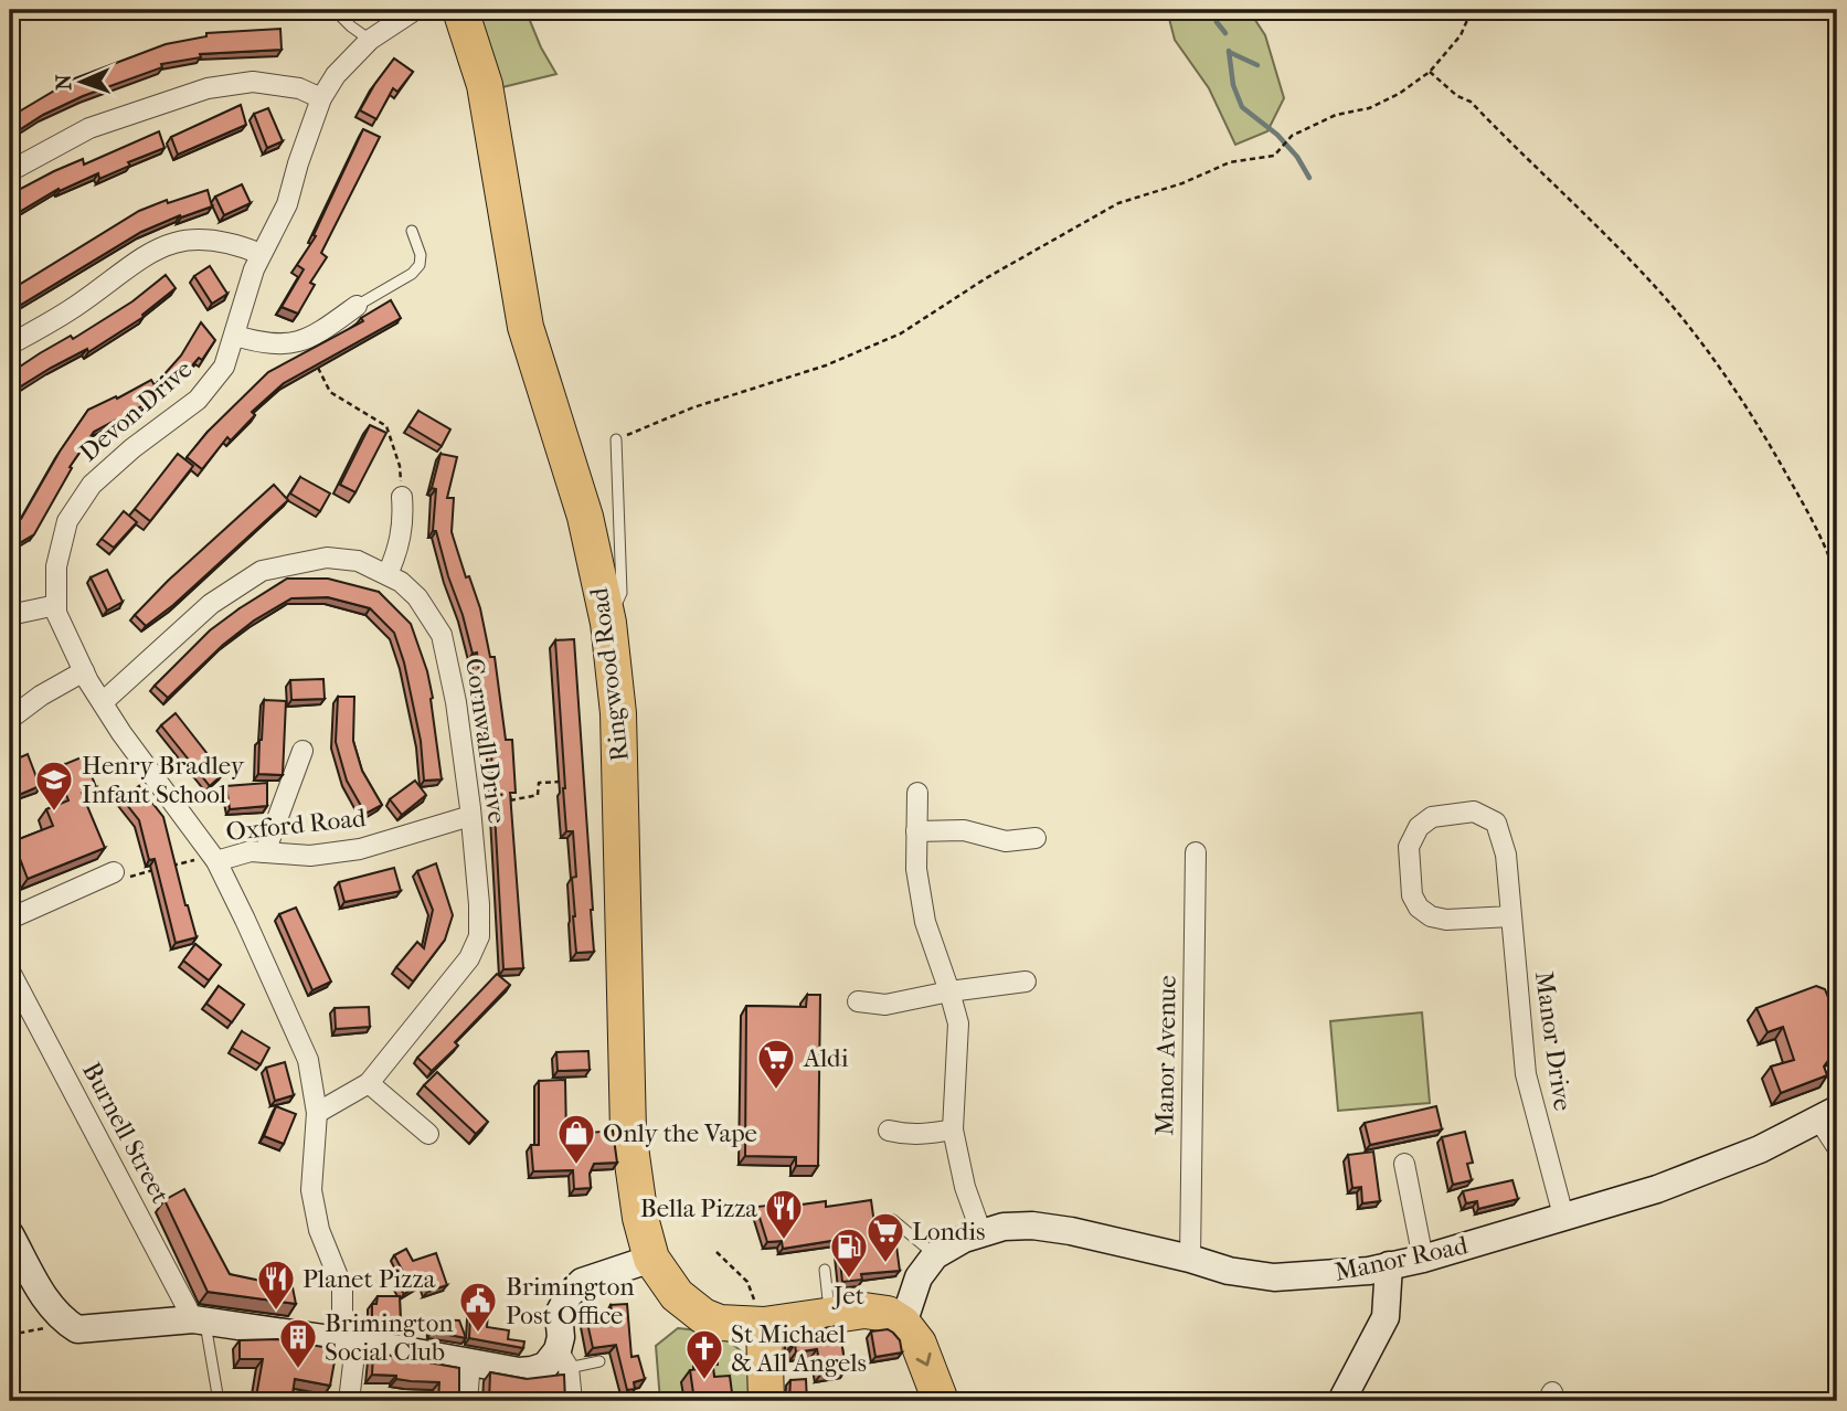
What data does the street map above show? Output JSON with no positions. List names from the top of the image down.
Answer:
{
  "streets": {
    "highway": ["Ringwood Road"],
    "street": [
      "Devon Drive",
      "Cornwall Drive",
      "Oxford Road",
      "Manor Drive",
      "Manor Avenue",
      "Burnell Street",
      "Manor Road"
    ]
  },
  "crossings": [
    ["Devon Drive", "Cornwall Drive"],
    ["Devon Drive", "Oxford Road"],
    ["Cornwall Drive", "Oxford Road"],
    ["Manor Drive", "Manor Road"],
    ["Manor Avenue", "Manor Road"]
  ],
  "places": {
    "school or university": ["Henry Bradley Infant School"],
    "supermarket": ["Aldi", "Londis"],
    "shop": ["Only the Vape"],
    "restaurant": ["Bella Pizza", "Planet Pizza"],
    "fuel station": ["Jet"],
    "public building": ["Brimington Post Office"],
    "building": ["Brimington Social Club"],
    "church": ["St Michael & All Angels"]
  },
  "north": "left"
}
